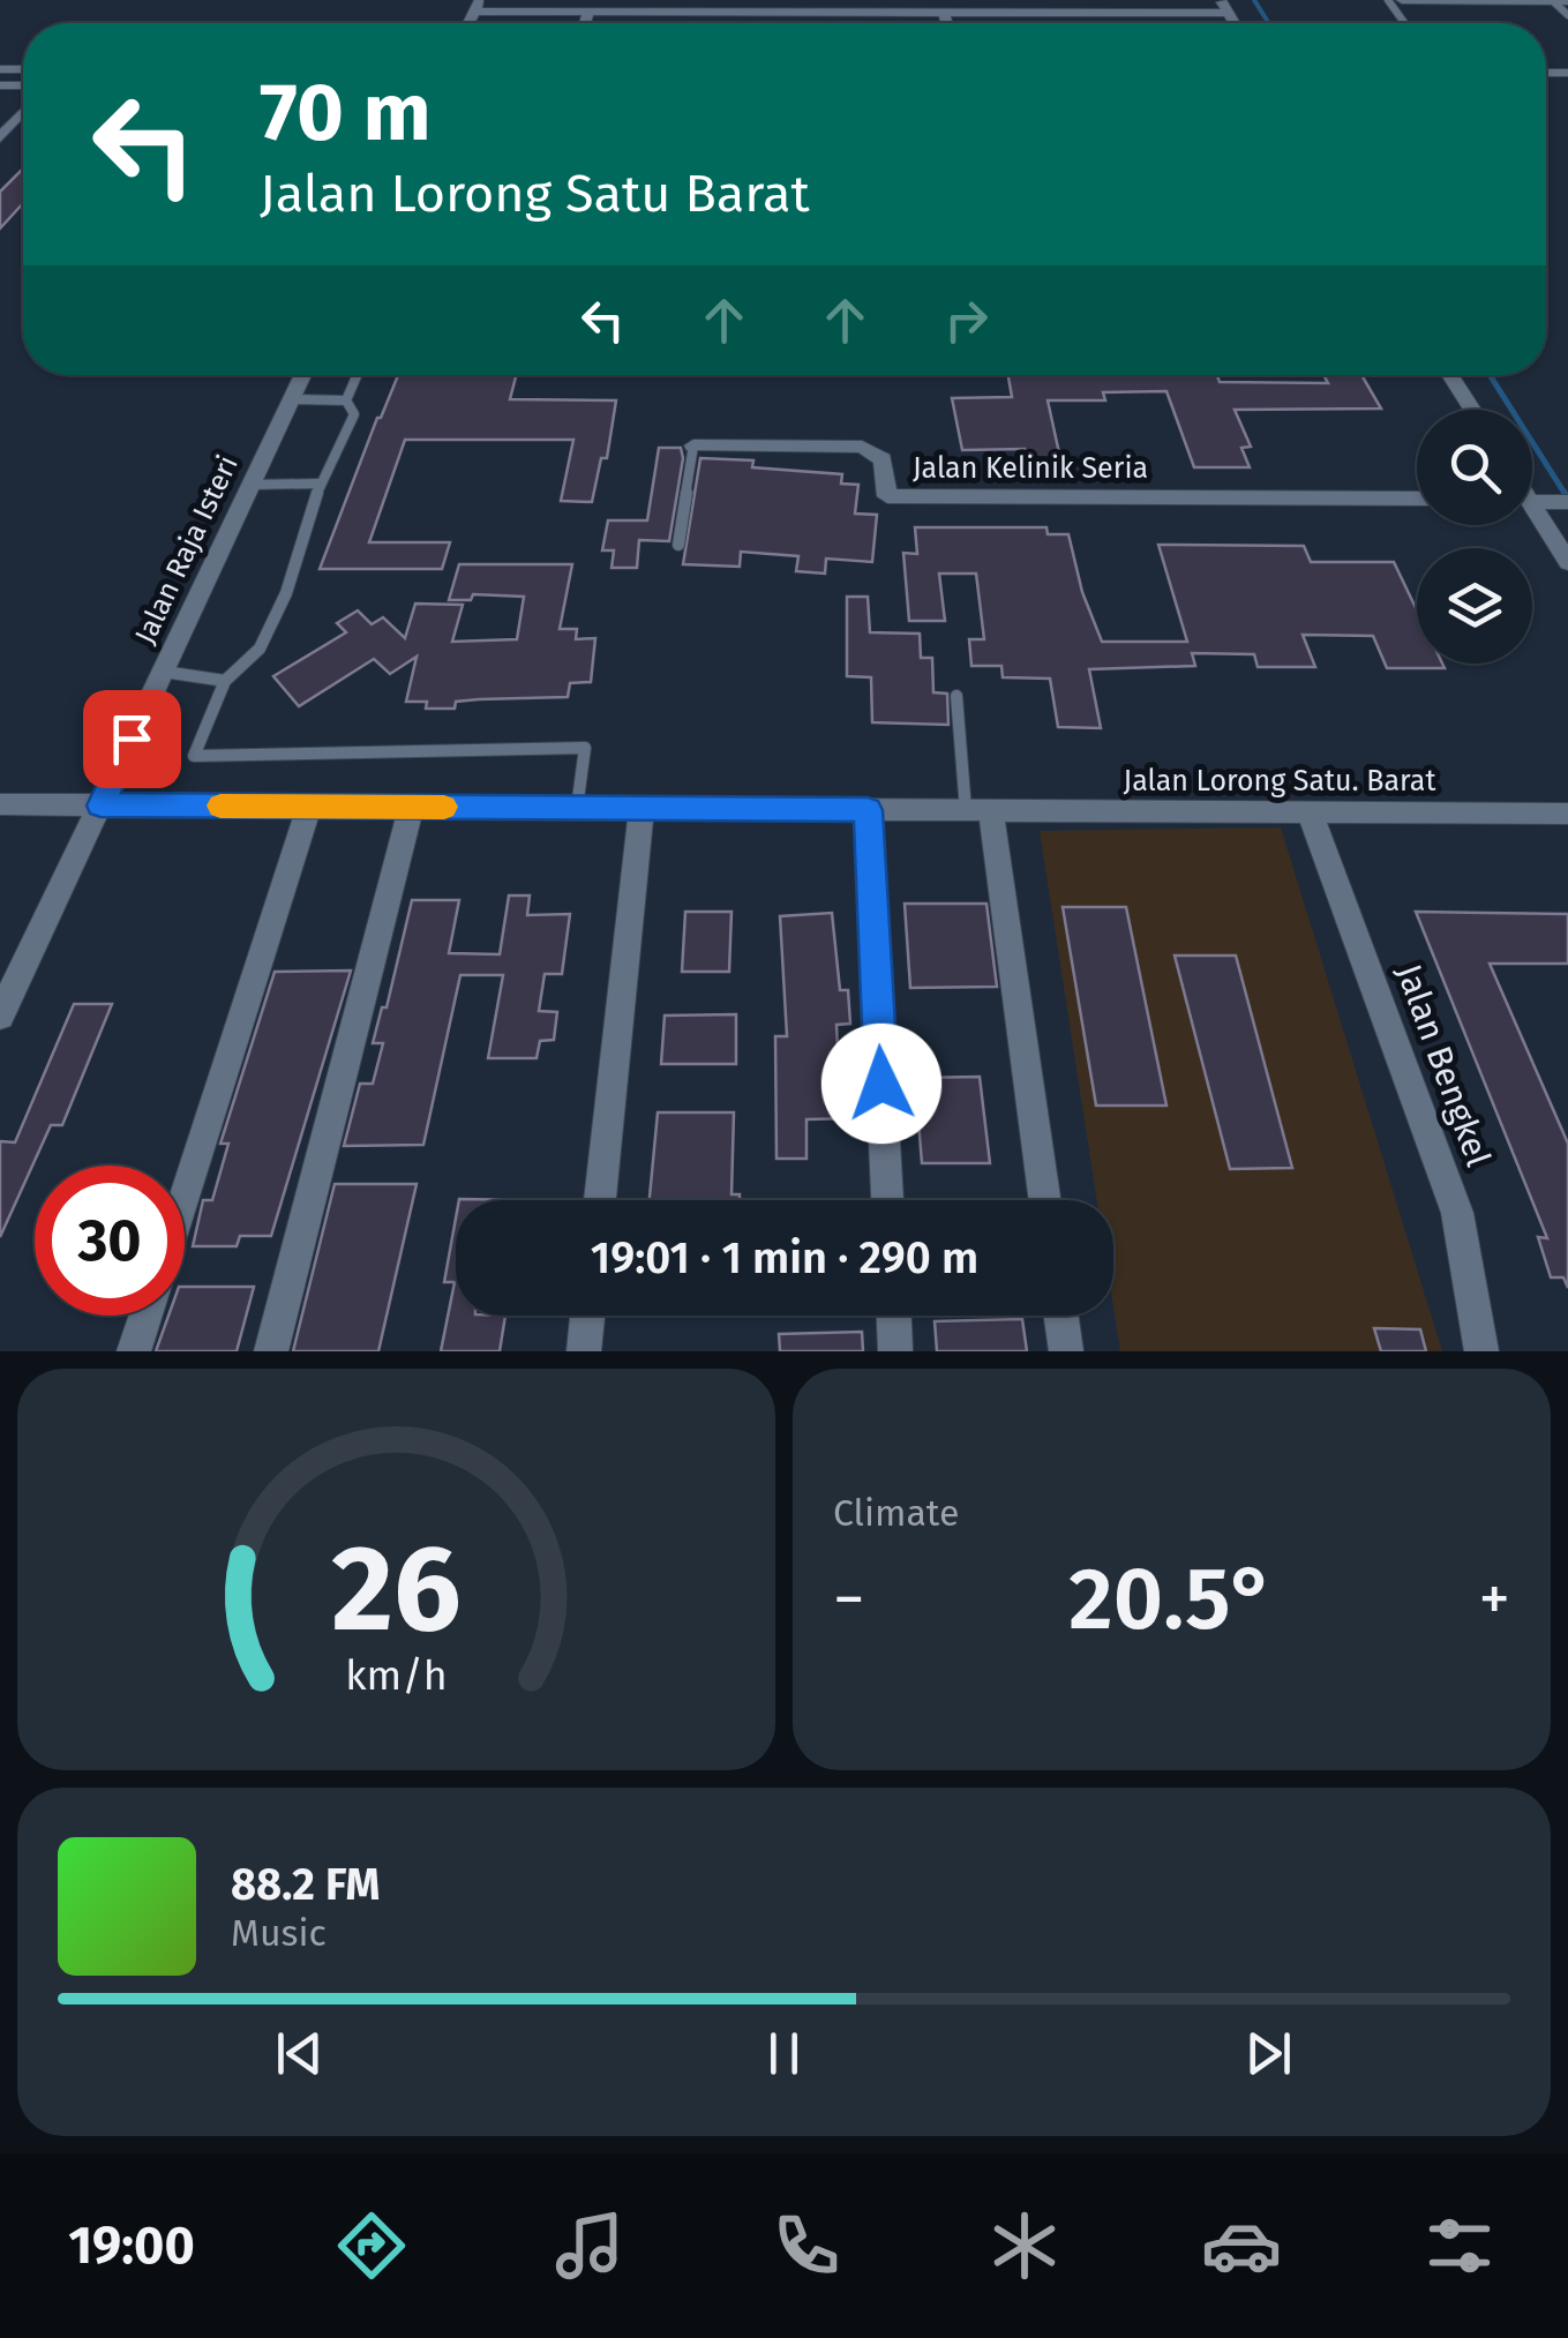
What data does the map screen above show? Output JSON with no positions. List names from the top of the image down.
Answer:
{
  "streets": {
    "street": [
      "Jalan Kelinik Seria",
      "Jalan Raja Isteri",
      "Jalan Lorong Satu. Barat",
      "Jalan Bengkel"
    ]
  },
  "crossings": [
    ["Jalan Raja Isteri", "Jalan Lorong Satu. Barat"],
    ["Jalan Lorong Satu. Barat", "Jalan Bengkel"]
  ],
  "page": {
    "turn": ["70 m", "Jalan Lorong Satu Barat"],
    "limit": "30",
    "trip": "19:01 · 1 min · 290 m",
    "tile": "Climate",
    "heat": ["−", "20.5°", "+"],
    "song": ["88.2 FM", "Music"],
    "tabs": "19:00",
    "gauge": ["26", "km/h"]
  }
}
